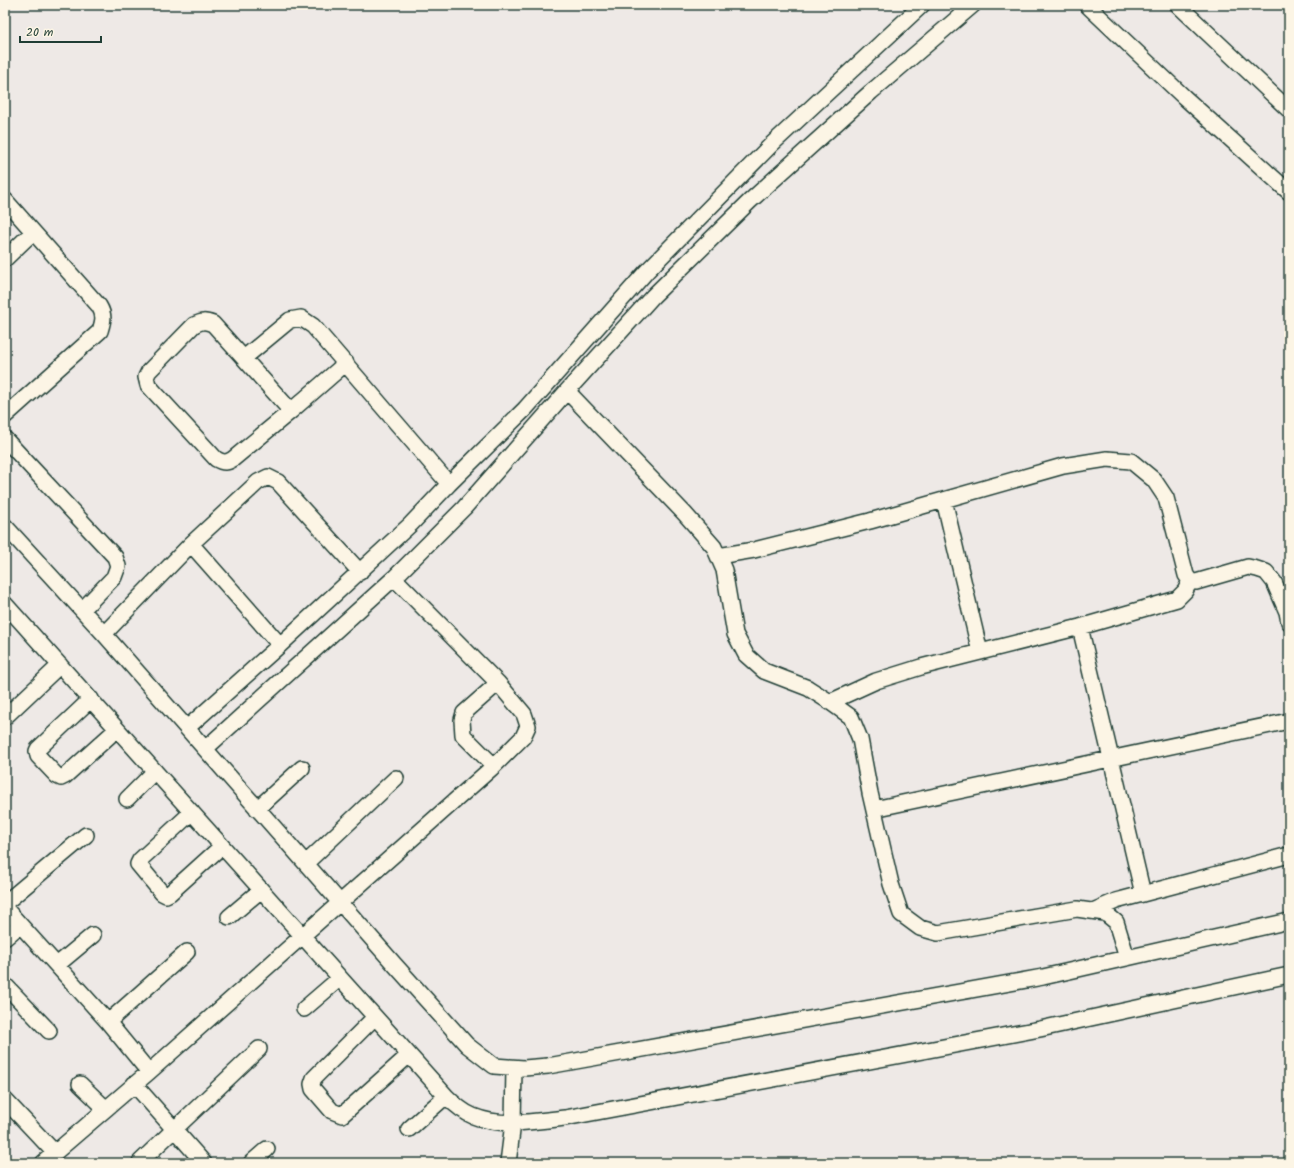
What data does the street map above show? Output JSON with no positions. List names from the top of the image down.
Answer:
{
  "scale_bar": "20 m"
}
